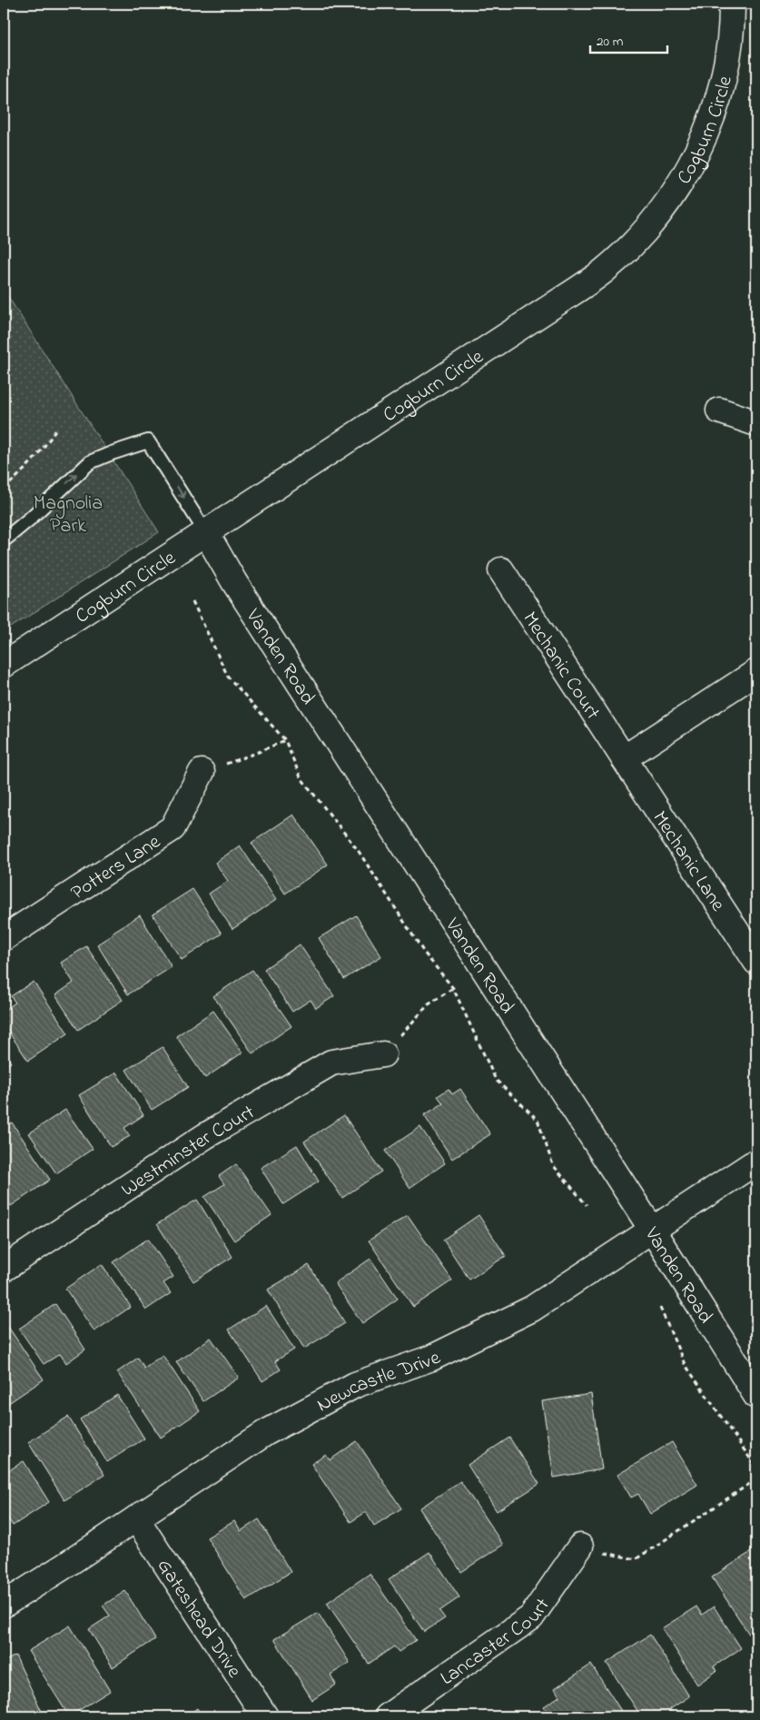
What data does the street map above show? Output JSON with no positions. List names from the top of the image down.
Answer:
{
  "streets": {
    "street": [
      "Cogburn Circle",
      "Vanden Road",
      "Mechanic Court",
      "Mechanic Lane",
      "Potters Lane",
      "Westminster Court",
      "Newcastle Drive",
      "Gateshead Drive",
      "Lancaster Court"
    ]
  },
  "crossings": [
    ["Cogburn Circle", "Vanden Road"],
    ["Vanden Road", "Newcastle Drive"],
    ["Mechanic Court", "Mechanic Lane"],
    ["Newcastle Drive", "Gateshead Drive"]
  ],
  "parks": ["Magnolia Park"],
  "scale_bar": "20 m"
}
